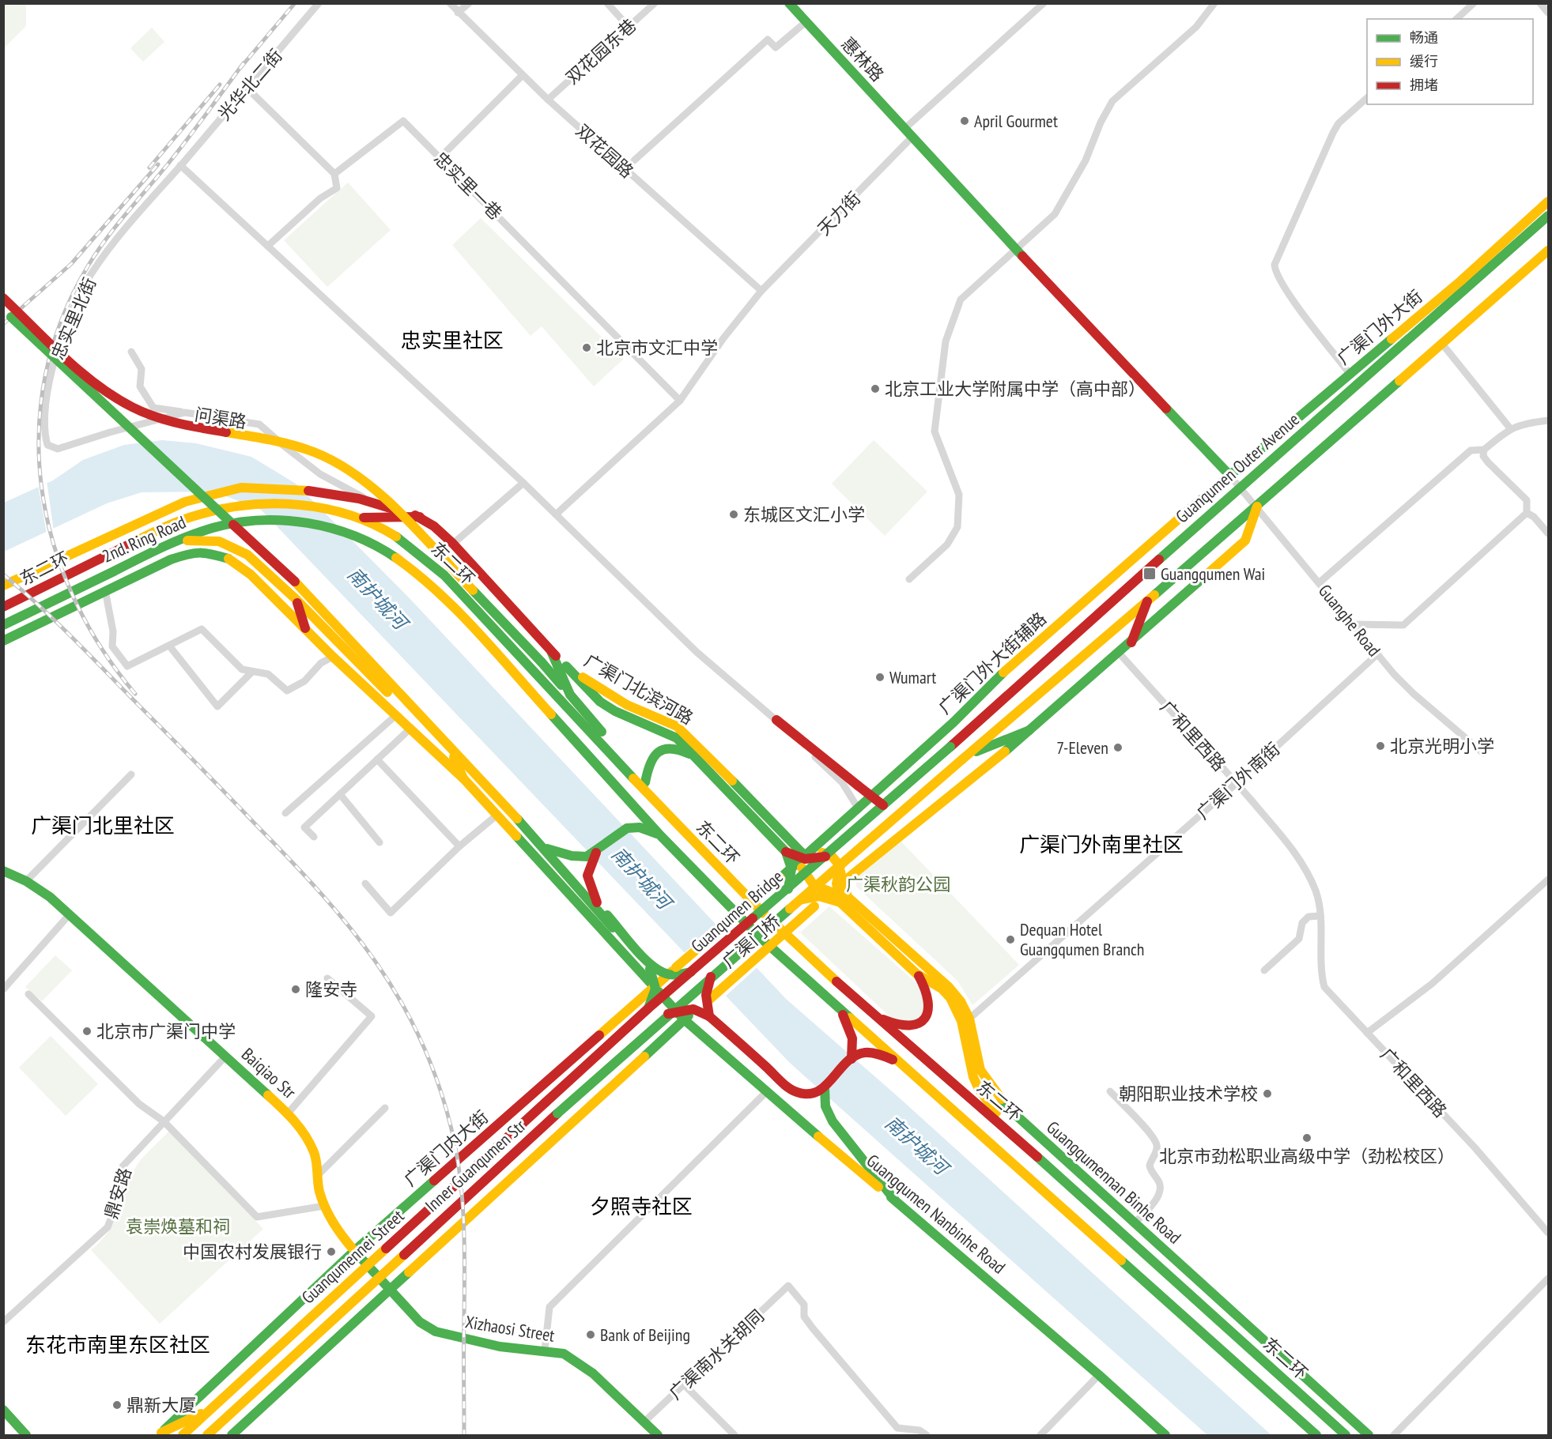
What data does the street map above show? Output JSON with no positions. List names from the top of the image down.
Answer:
{
  "streets": {
    "main road": [
      "惠林路",
      "广渠门外大街",
      "Guanqumen Outer Avenue",
      "2nd. Ring Road",
      "东二环",
      "广渠门外大街辅路",
      "广渠门北滨河路",
      "Guanqumen Bridge",
      "广渠门桥",
      "Baiqiao Str",
      "广渠门内大街",
      "Inner Guanqumen Str",
      "Guangqumennan Binhe Road",
      "Guangqumen Nanbinhe Road",
      "Guanqumennei Street",
      "Xizhaosi Street"
    ],
    "street": [
      "双花园东巷",
      "光华北二街",
      "双花园路",
      "忠实里一巷",
      "天力街",
      "忠实里北街",
      "问渠路",
      "Guanghe Road",
      "广和里西路",
      "广渠门外南街",
      "鼎安路",
      "广渠南水关胡同"
    ]
  },
  "crossings": [
    ["双花园东巷", "双花园路"],
    ["惠林路", "天力街"],
    ["惠林路", "广渠门外大街"],
    ["惠林路", "Guanghe Road"],
    ["惠林路", "广渠门外大街辅路"],
    ["光华北二街", "忠实里北街"],
    ["双花园路", "天力街"],
    ["忠实里一巷", "天力街"],
    ["忠实里北街", "问渠路"],
    ["广渠门外大街", "Guanghe Road"],
    ["广渠门外大街", "广渠门外大街辅路"],
    ["问渠路", "广渠门北滨河路"],
    ["Guanqumen Outer Avenue", "Guanghe Road"],
    ["Guanqumen Outer Avenue", "Guanqumen Bridge"],
    ["2nd. Ring Road", "东二环"],
    ["Guanghe Road", "广渠门外大街辅路"],
    ["Guanghe Road", "广渠门外南街"],
    ["广渠门外大街辅路", "广渠门北滨河路"],
    ["广渠门外大街辅路", "广渠门桥"],
    ["广渠门外大街辅路", "Guangqumennan Binhe Road"],
    ["广渠门北滨河路", "广渠门桥"],
    ["广渠门北滨河路", "Guangqumennan Binhe Road"],
    ["广和里西路", "广渠门外南街"],
    ["广渠门外南街", "Guangqumennan Binhe Road"],
    ["Guanqumen Bridge", "Inner Guanqumen Str"],
    ["Guanqumen Bridge", "Guanqumennei Street"],
    ["广渠门桥", "广渠门内大街"],
    ["广渠门桥", "Guangqumennan Binhe Road"],
    ["广渠门桥", "Guangqumen Nanbinhe Road"],
    ["Baiqiao Str", "广渠门内大街"],
    ["Baiqiao Str", "Inner Guanqumen Str"],
    ["Baiqiao Str", "鼎安路"],
    ["Baiqiao Str", "Guanqumennei Street"],
    ["Baiqiao Str", "Xizhaosi Street"],
    ["广渠门内大街", "Guangqumen Nanbinhe Road"],
    ["Inner Guanqumen Str", "Xizhaosi Street"],
    ["Xizhaosi Street", "广渠南水关胡同"]
  ],
  "districts": [
    "忠实里社区",
    "广渠门北里社区",
    "广渠门外南里社区",
    "夕照寺社区",
    "东花市南里东区社区"
  ],
  "water": ["南护城河"],
  "parks": ["广渠秋韵公园", "袁崇焕墓和祠"],
  "places": {
    "other": [
      "April Gourmet",
      "北京市文汇中学",
      "北京工业大学附属中学（高中部）",
      "东城区文汇小学",
      "Wumart",
      "北京光明小学",
      "7-Eleven",
      "Dequan Hotel Guangqumen Branch",
      "隆安寺",
      "北京市广渠门中学",
      "朝阳职业技术学校",
      "北京市劲松职业高级中学（劲松校区）",
      "中国农村发展银行",
      "Bank of Beijing",
      "鼎新大厦"
    ],
    "transit": ["Guangqumen Wai"]
  },
  "legend": ["畅通", "缓行", "拥堵"]
}
